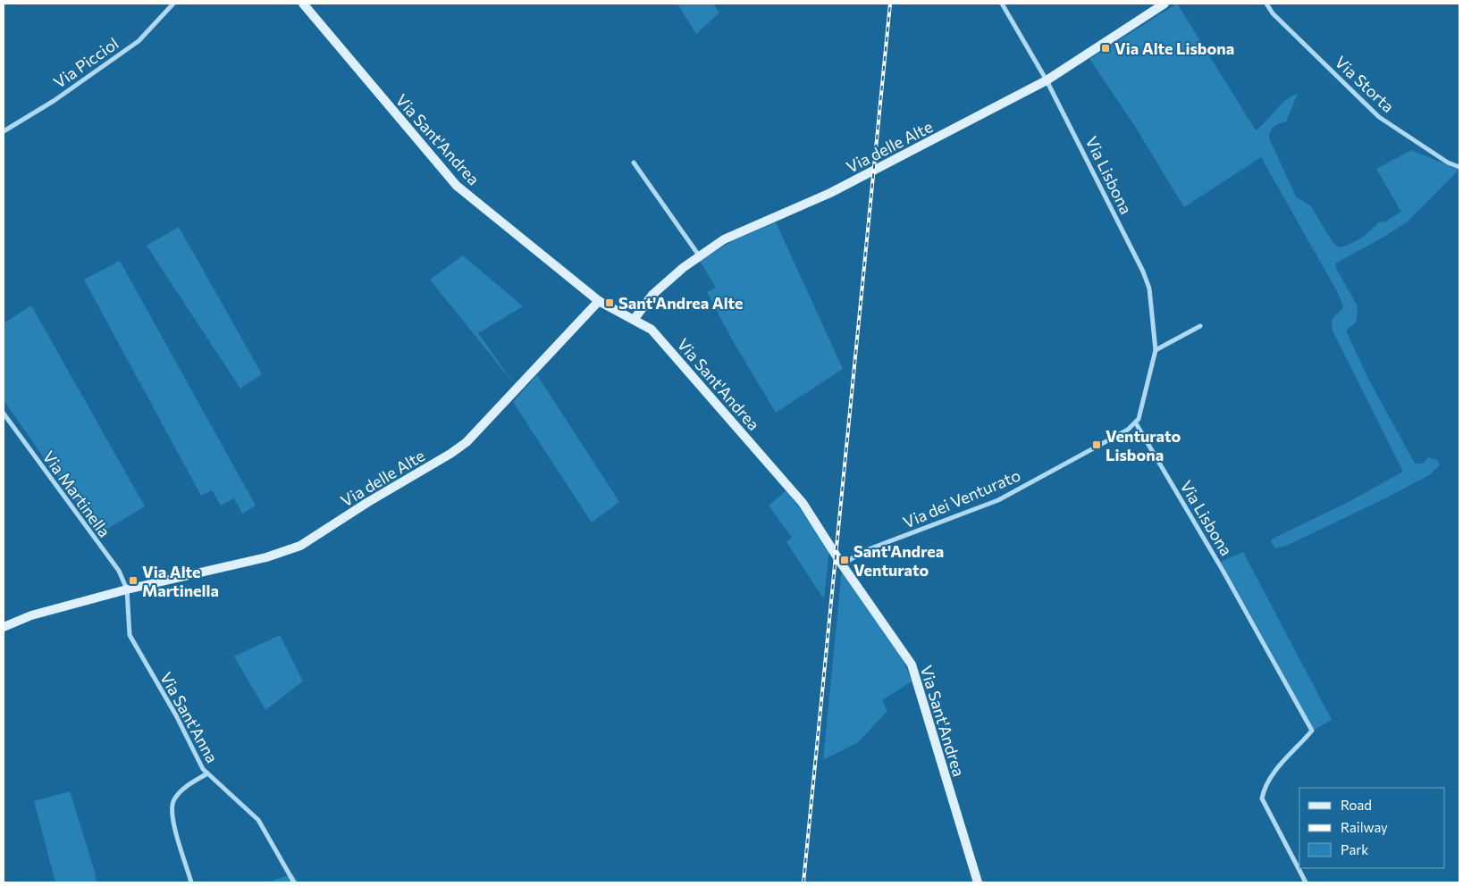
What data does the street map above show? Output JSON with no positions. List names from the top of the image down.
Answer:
{
  "streets": {
    "street": [
      "Via Picciol",
      "Via Storta",
      "Via Sant'Andrea",
      "Via delle Alte",
      "Via Lisbona",
      "Via Martinella",
      "Via dei Venturato",
      "Via Sant'Anna"
    ]
  },
  "crossings": [
    ["Via Sant'Andrea", "Via delle Alte"],
    ["Via Sant'Andrea", "Via dei Venturato"],
    ["Via delle Alte", "Via Lisbona"],
    ["Via delle Alte", "Via Martinella"],
    ["Via delle Alte", "Via Sant'Anna"],
    ["Via Lisbona", "Via dei Venturato"],
    ["Via Martinella", "Via Sant'Anna"]
  ],
  "places": {
    "transit": [
      "Via Alte Lisbona",
      "Sant'Andrea Alte",
      "Venturato Lisbona",
      "Sant'Andrea Venturato",
      "Via Alte Martinella"
    ]
  },
  "legend": ["Road", "Railway", "Park"]
}
